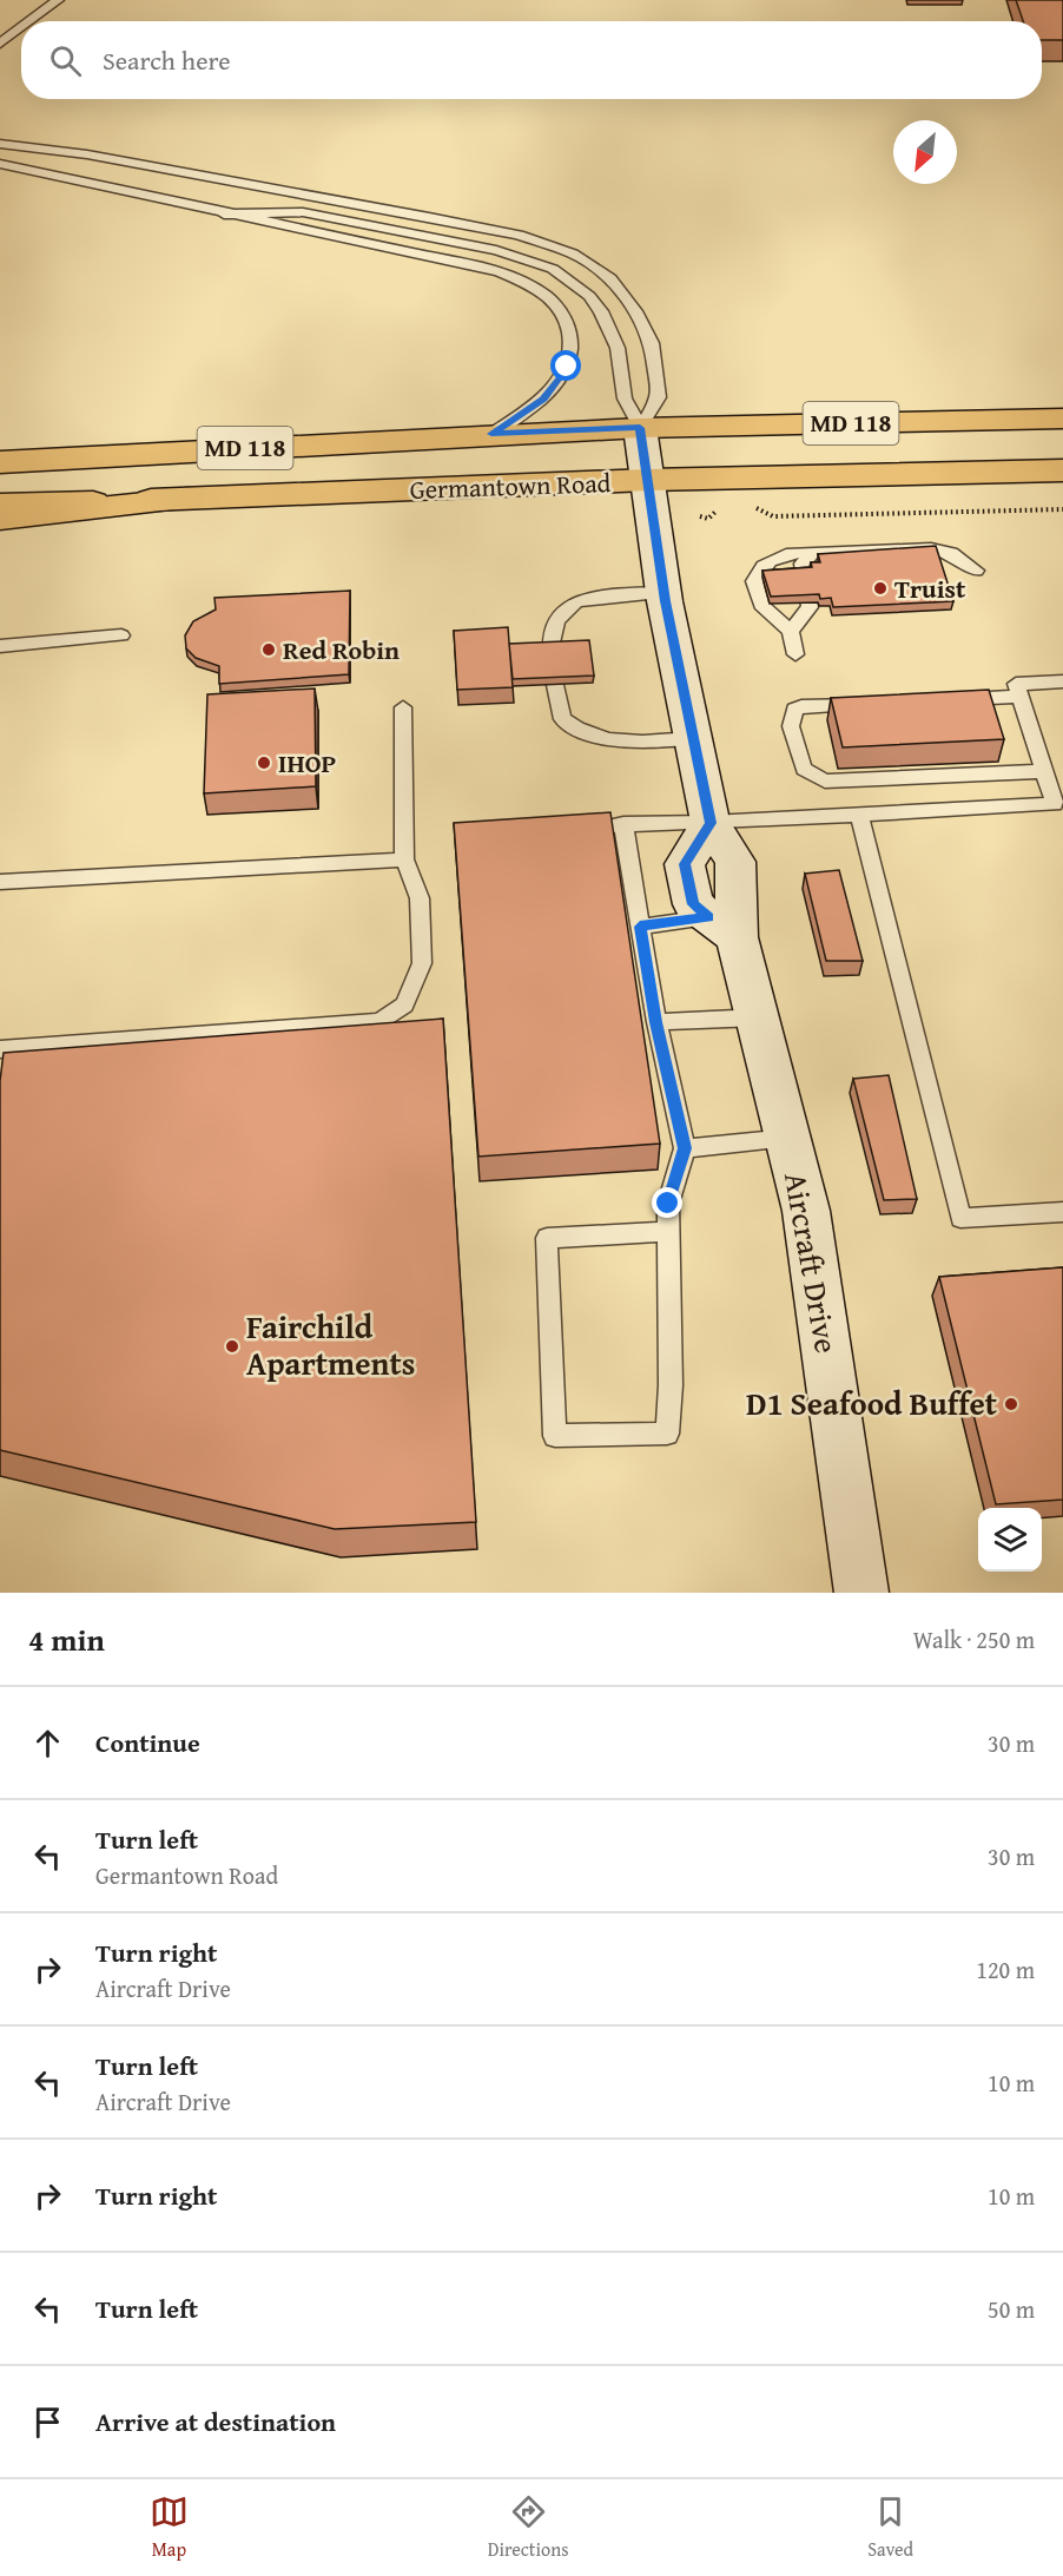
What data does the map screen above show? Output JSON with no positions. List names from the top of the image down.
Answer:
{
  "streets": {
    "main road": ["MD 118", "Germantown Road"],
    "street": ["Aircraft Drive"]
  },
  "places": [
    "Truist",
    "Red Robin",
    "IHOP",
    "Fairchild Apartments",
    "D1 Seafood Buffet"
  ],
  "north": "bottom left",
  "page": {
    "search": "Search here",
    "heading": ["4 min", "Walk · 250 m"],
    "list": [
      ["Continue", "30 m"],
      ["Turn left", "Germantown Road", "30 m"],
      ["Turn right", "Aircraft Drive", "120 m"],
      ["Turn left", "Aircraft Drive", "10 m"],
      ["Turn right", "10 m"],
      ["Turn left", "50 m"],
      "Arrive at destination"
    ],
    "nav": ["Map", "Directions", "Saved"]
  }
}
